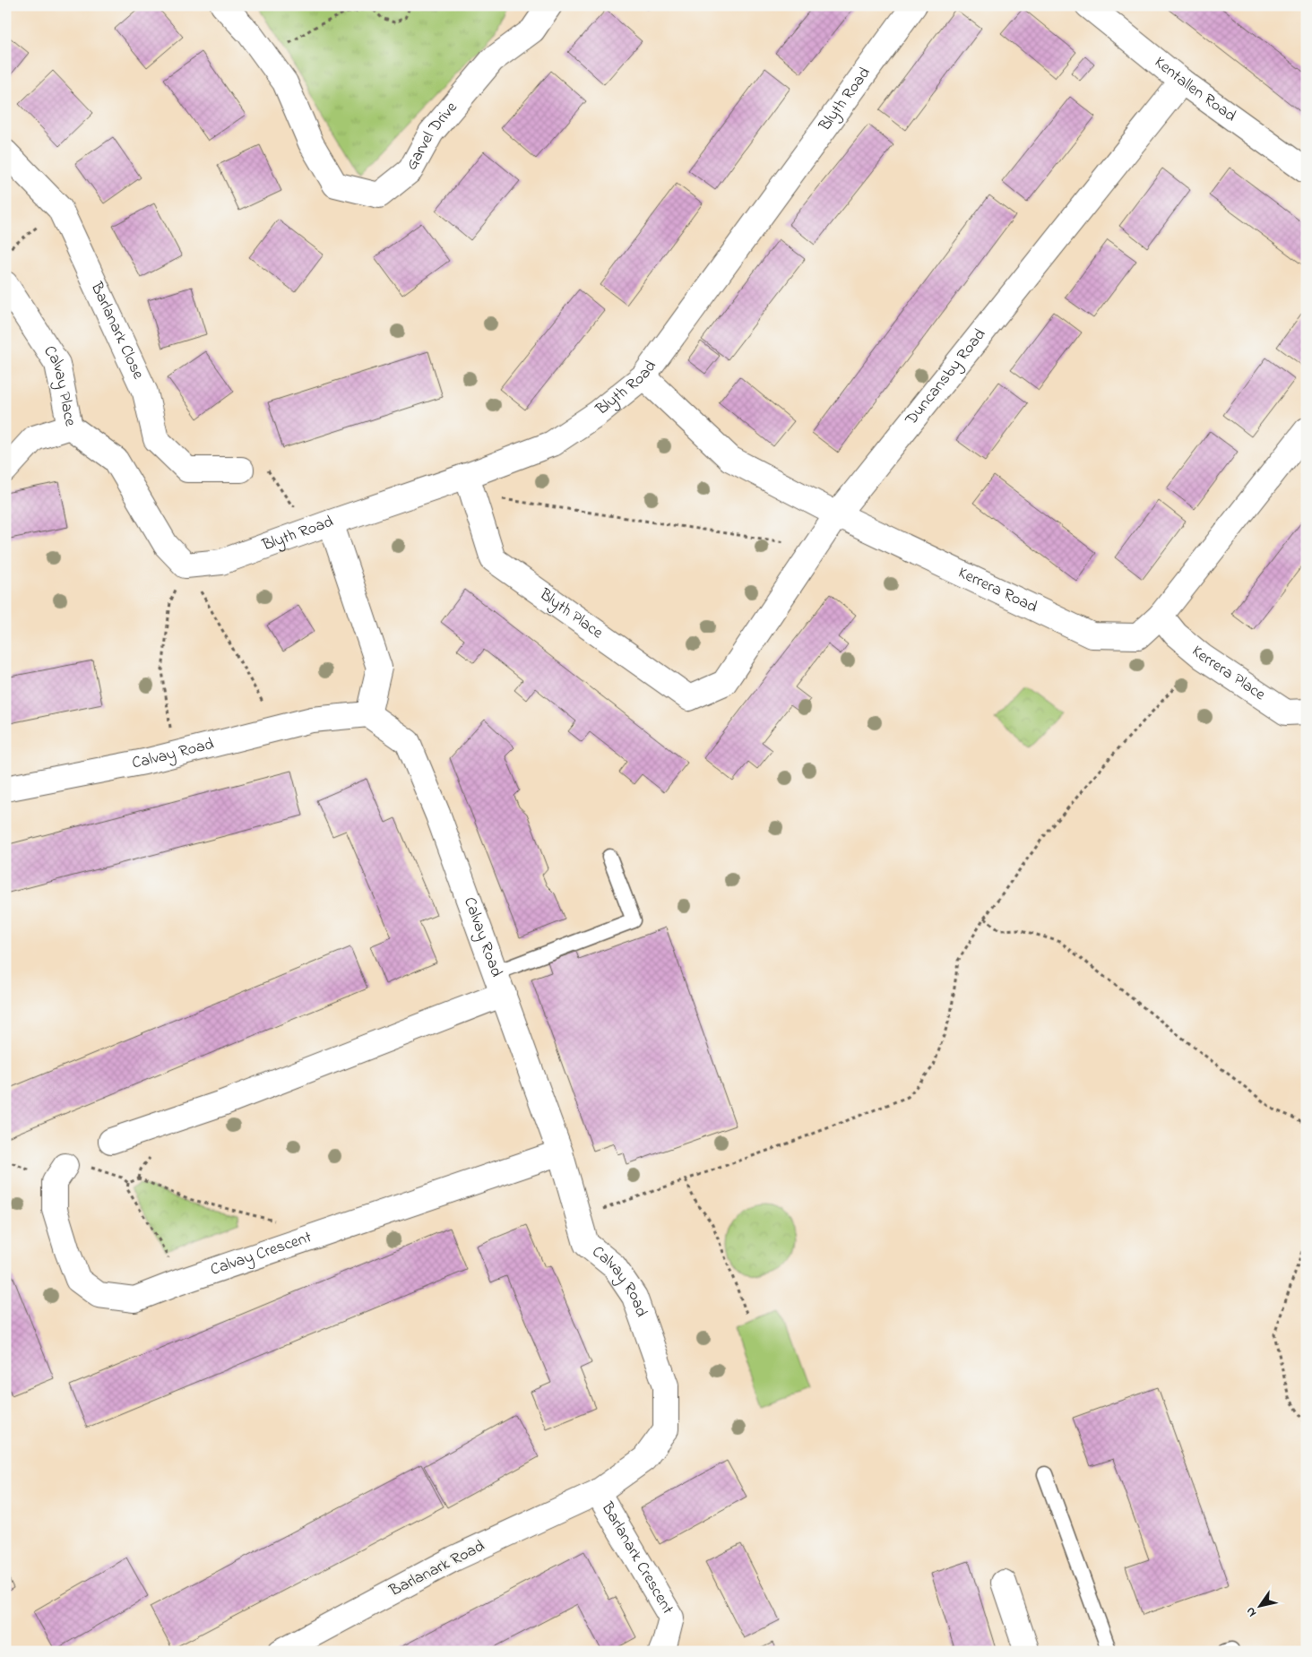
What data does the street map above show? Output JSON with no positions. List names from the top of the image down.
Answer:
{
  "streets": {
    "street": [
      "Kentallen Road",
      "Blyth Road",
      "Garvel Drive",
      "Barlanark Close",
      "Duncansby Road",
      "Calvay Place",
      "Kerrera Road",
      "Blyth Place",
      "Kerrera Place",
      "Calvay Road",
      "Calvay Crescent",
      "Barlanark Crescent",
      "Barlanark Road"
    ]
  },
  "crossings": [
    ["Kentallen Road", "Duncansby Road"],
    ["Blyth Road", "Calvay Place"],
    ["Blyth Road", "Kerrera Road"],
    ["Blyth Road", "Blyth Place"],
    ["Duncansby Road", "Kerrera Road"],
    ["Duncansby Road", "Blyth Place"],
    ["Kerrera Road", "Kerrera Place"],
    ["Calvay Road", "Calvay Crescent"],
    ["Calvay Road", "Barlanark Crescent"],
    ["Calvay Road", "Barlanark Road"],
    ["Barlanark Crescent", "Barlanark Road"]
  ],
  "north": "bottom left"
}
